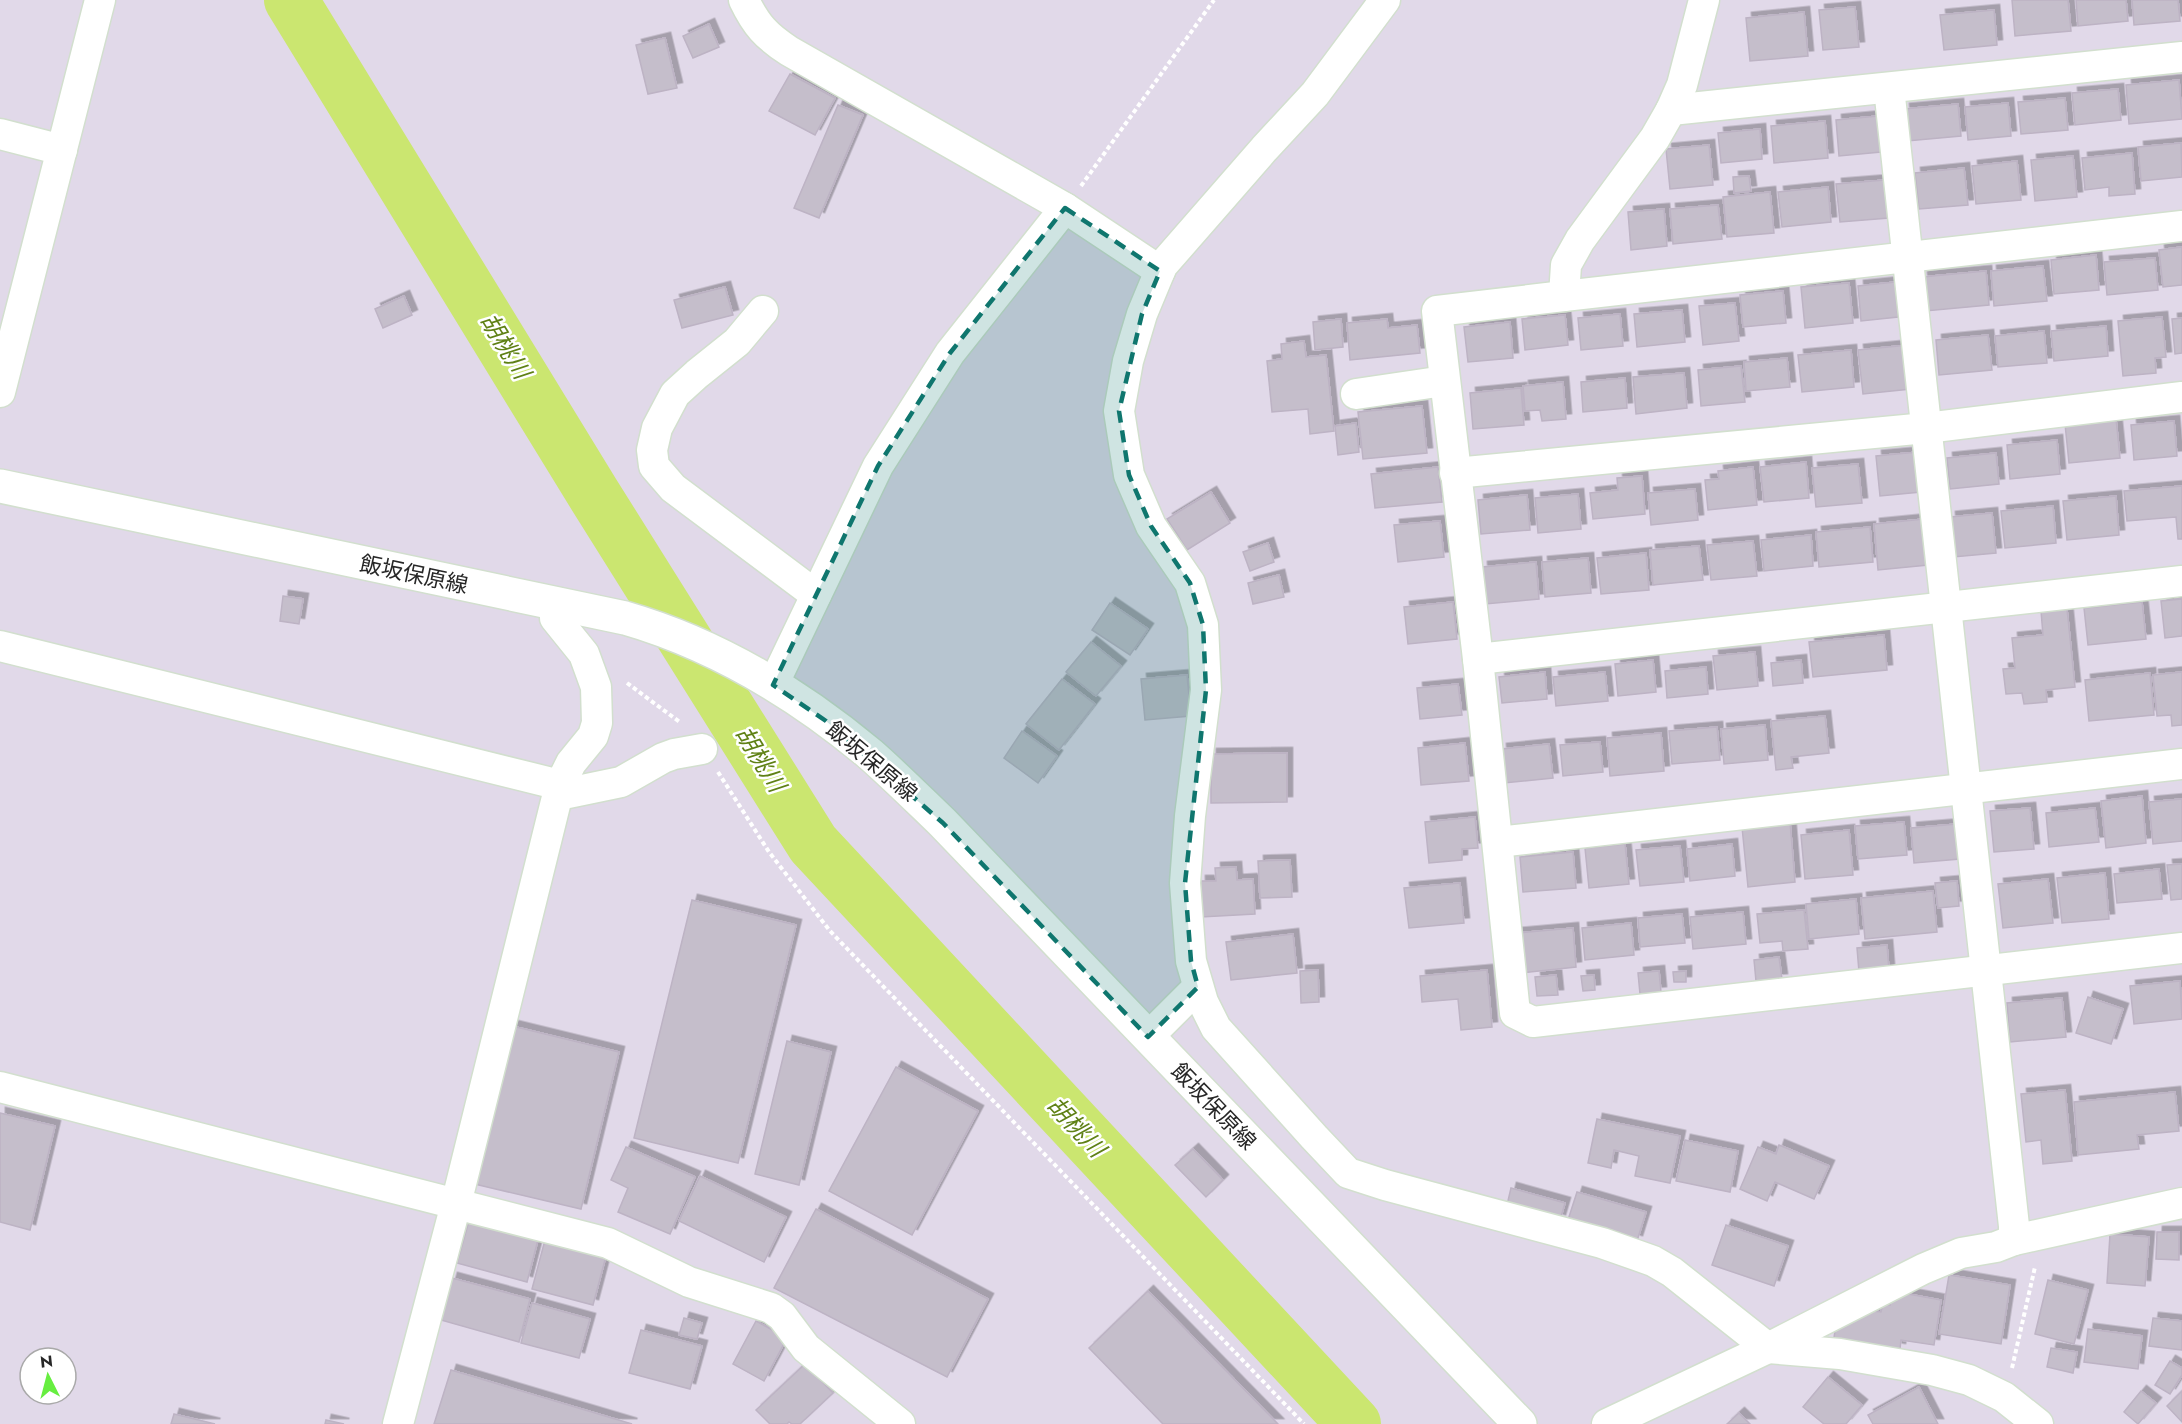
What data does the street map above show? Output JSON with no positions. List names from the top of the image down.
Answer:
{
  "streets": {
    "main road": ["飯坂保原線"]
  },
  "water": ["胡桃川"],
  "north": "top"
}
